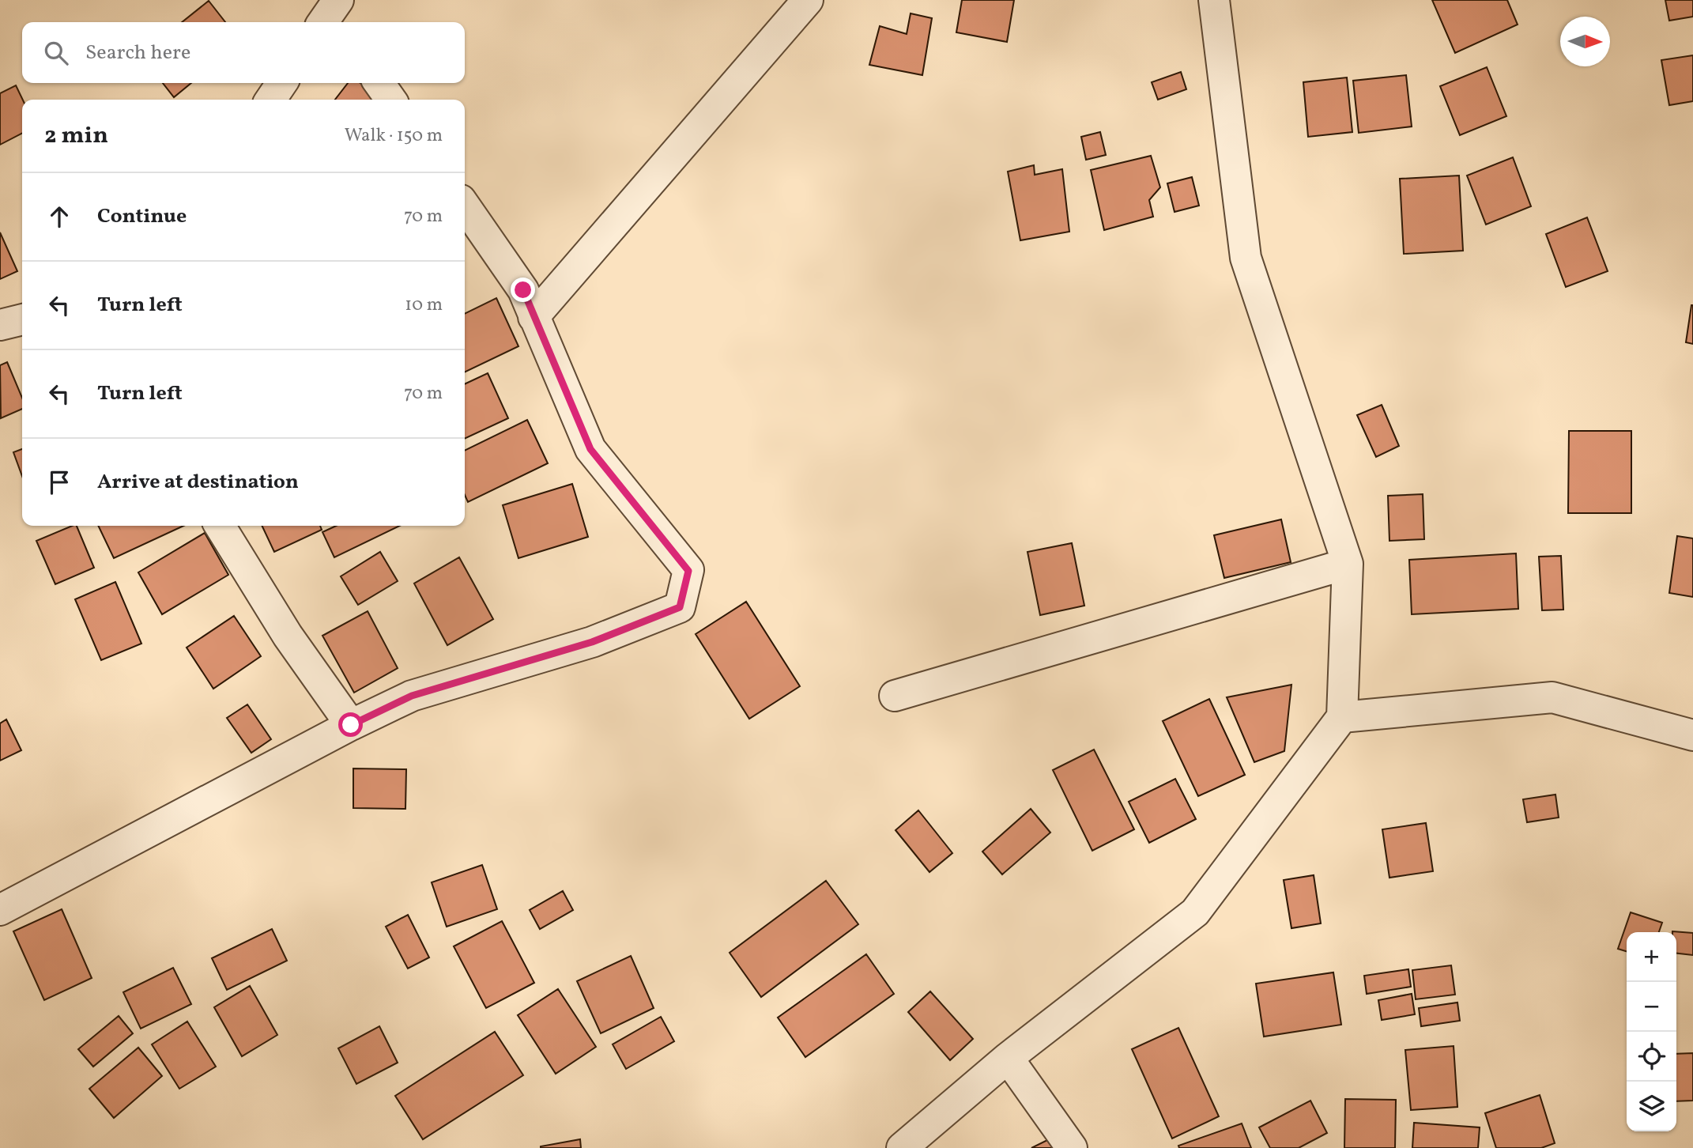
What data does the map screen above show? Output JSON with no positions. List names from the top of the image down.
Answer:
{
  "north": "right",
  "page": {
    "search": "Search here",
    "heading": ["2 min", "Walk · 150 m"],
    "list": [
      ["Continue", "70 m"],
      ["Turn left", "10 m"],
      ["Turn left", "70 m"],
      "Arrive at destination"
    ],
    "map_buttons": ["+", "−"]
  }
}
